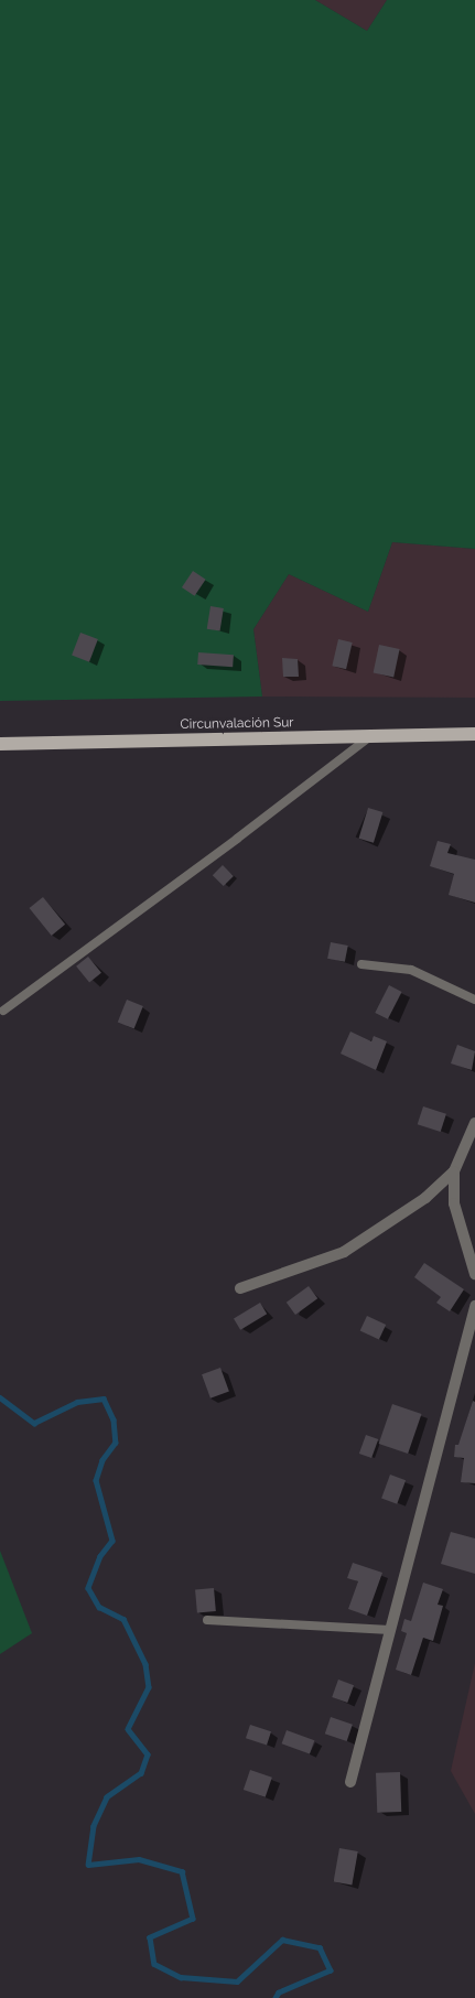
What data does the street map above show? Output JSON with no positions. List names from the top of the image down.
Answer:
{
  "streets": {
    "main road": ["Circunvalación Sur"]
  }
}
